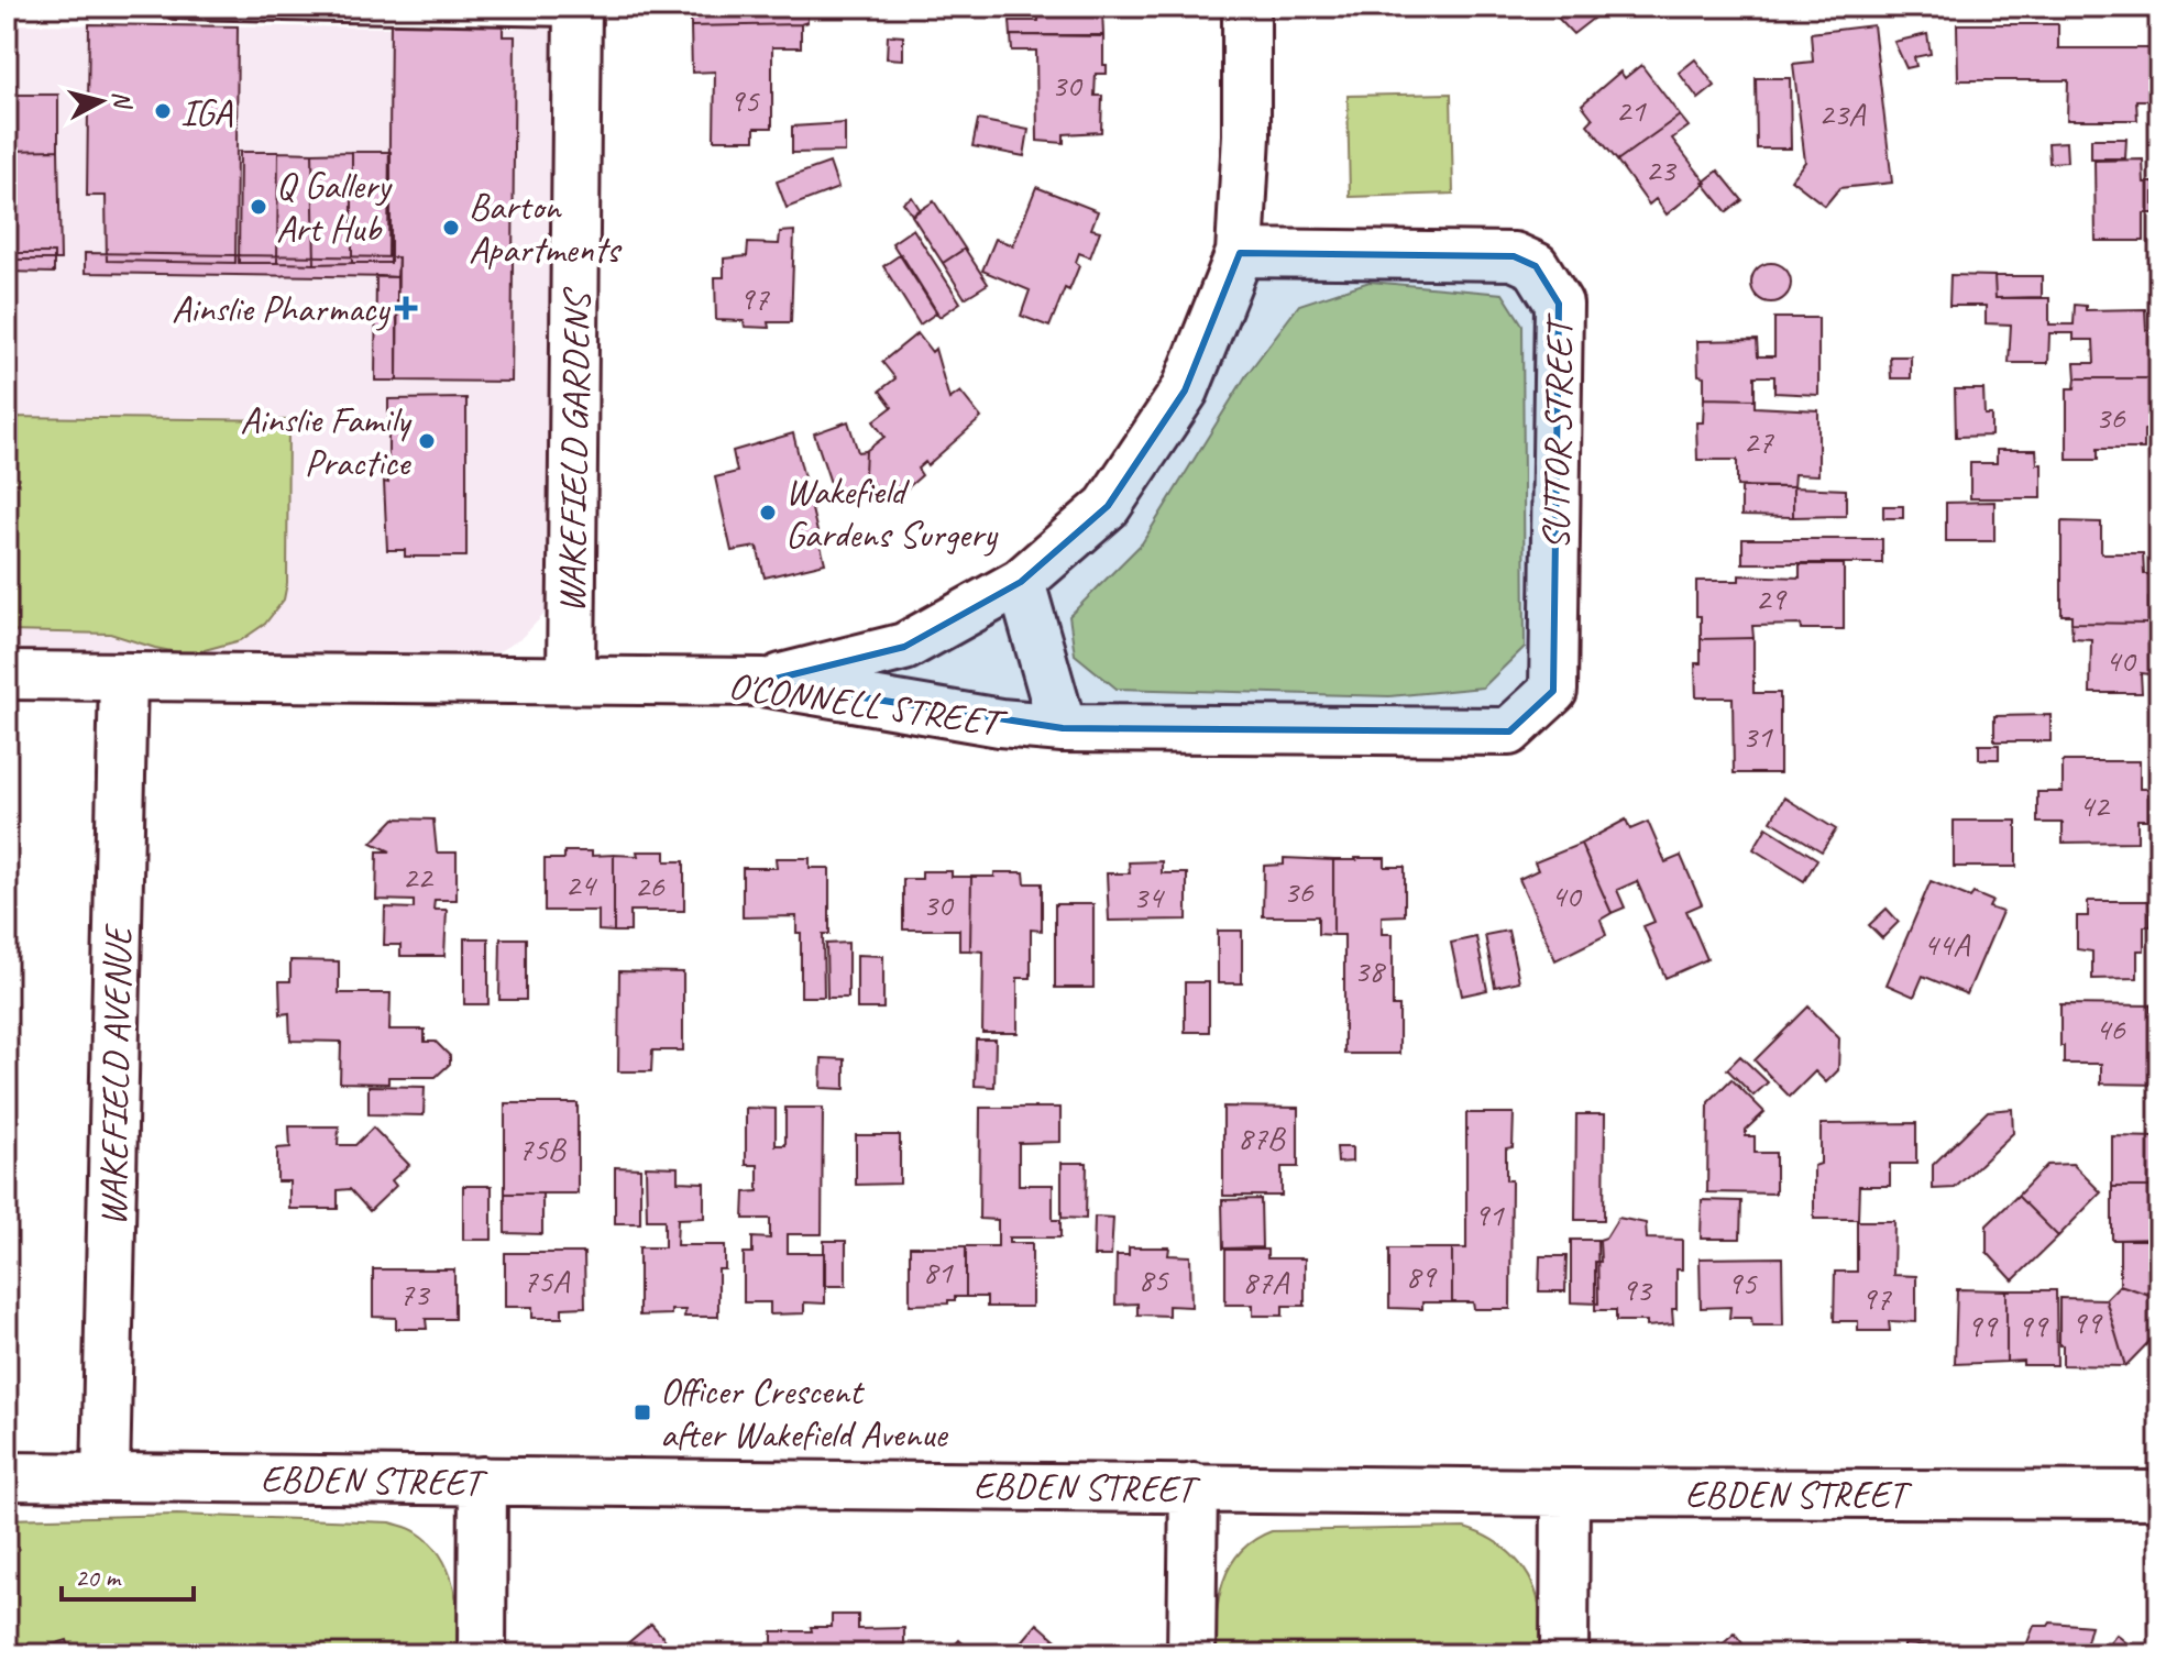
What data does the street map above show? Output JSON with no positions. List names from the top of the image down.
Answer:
{
  "streets": {
    "street": [
      "SUTTOR STREET",
      "WAKEFIELD GARDENS",
      "O'CONNELL STREET",
      "WAKEFIELD AVENUE",
      "EBDEN STREET"
    ]
  },
  "crossings": [
    ["SUTTOR STREET", "O'CONNELL STREET"],
    ["WAKEFIELD GARDENS", "O'CONNELL STREET"],
    ["O'CONNELL STREET", "WAKEFIELD AVENUE"],
    ["WAKEFIELD AVENUE", "EBDEN STREET"]
  ],
  "places": {
    "other": [
      "IGA",
      "Q Gallery Art Hub",
      "Barton Apartments",
      "Ainslie Family Practice",
      "Wakefield Gardens Surgery"
    ],
    "health": ["Ainslie Pharmacy"],
    "transit": ["Officer Crescent after Wakefield Avenue"]
  },
  "house_numbers": [
    "30",
    "95",
    "21",
    "23A",
    "23",
    "97",
    "36",
    "27",
    "29",
    "40",
    "31",
    "42",
    "22",
    "24",
    "26",
    "36",
    "40",
    "34",
    "30",
    "44A",
    "38",
    "46",
    "87B",
    "75B",
    "91",
    "81",
    "89",
    "85",
    "75A",
    "87A",
    "95",
    "93",
    "73",
    "97",
    "99",
    "99",
    "99"
  ],
  "scale_bar": "20 m",
  "north": "right"
}
